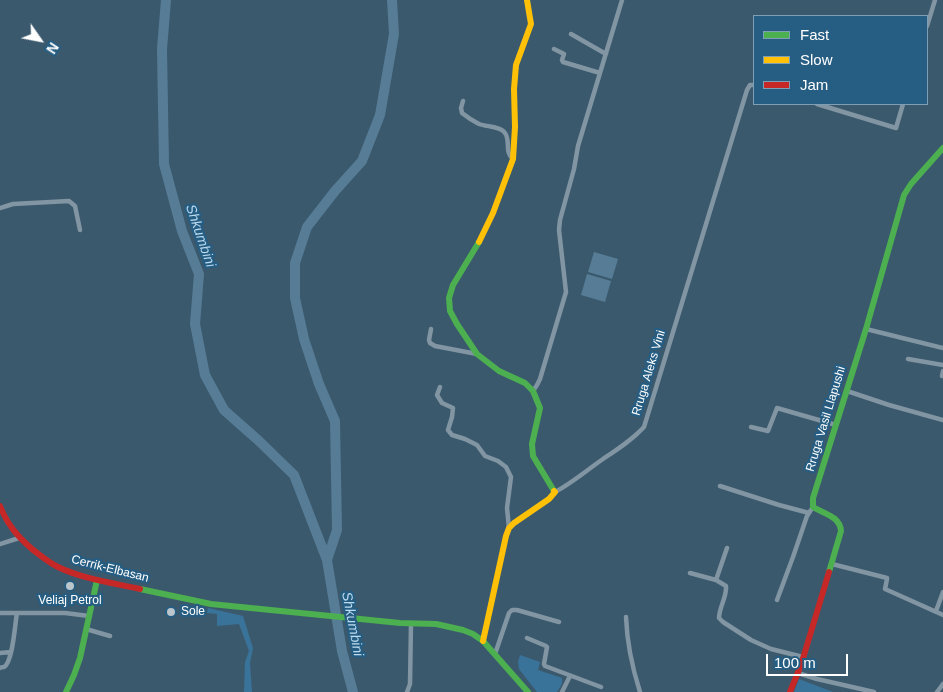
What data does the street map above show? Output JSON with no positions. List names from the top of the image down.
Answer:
{
  "streets": {
    "street": ["Rruga Aleks Vini", "Rruga Vasil Llapushi", "Cerrik-Elbasan"]
  },
  "water": ["Shkumbini"],
  "places": ["Veliaj Petrol", "Sole"],
  "legend": ["Fast", "Slow", "Jam"],
  "scale_bar": "100 m",
  "north": "bottom right"
}
